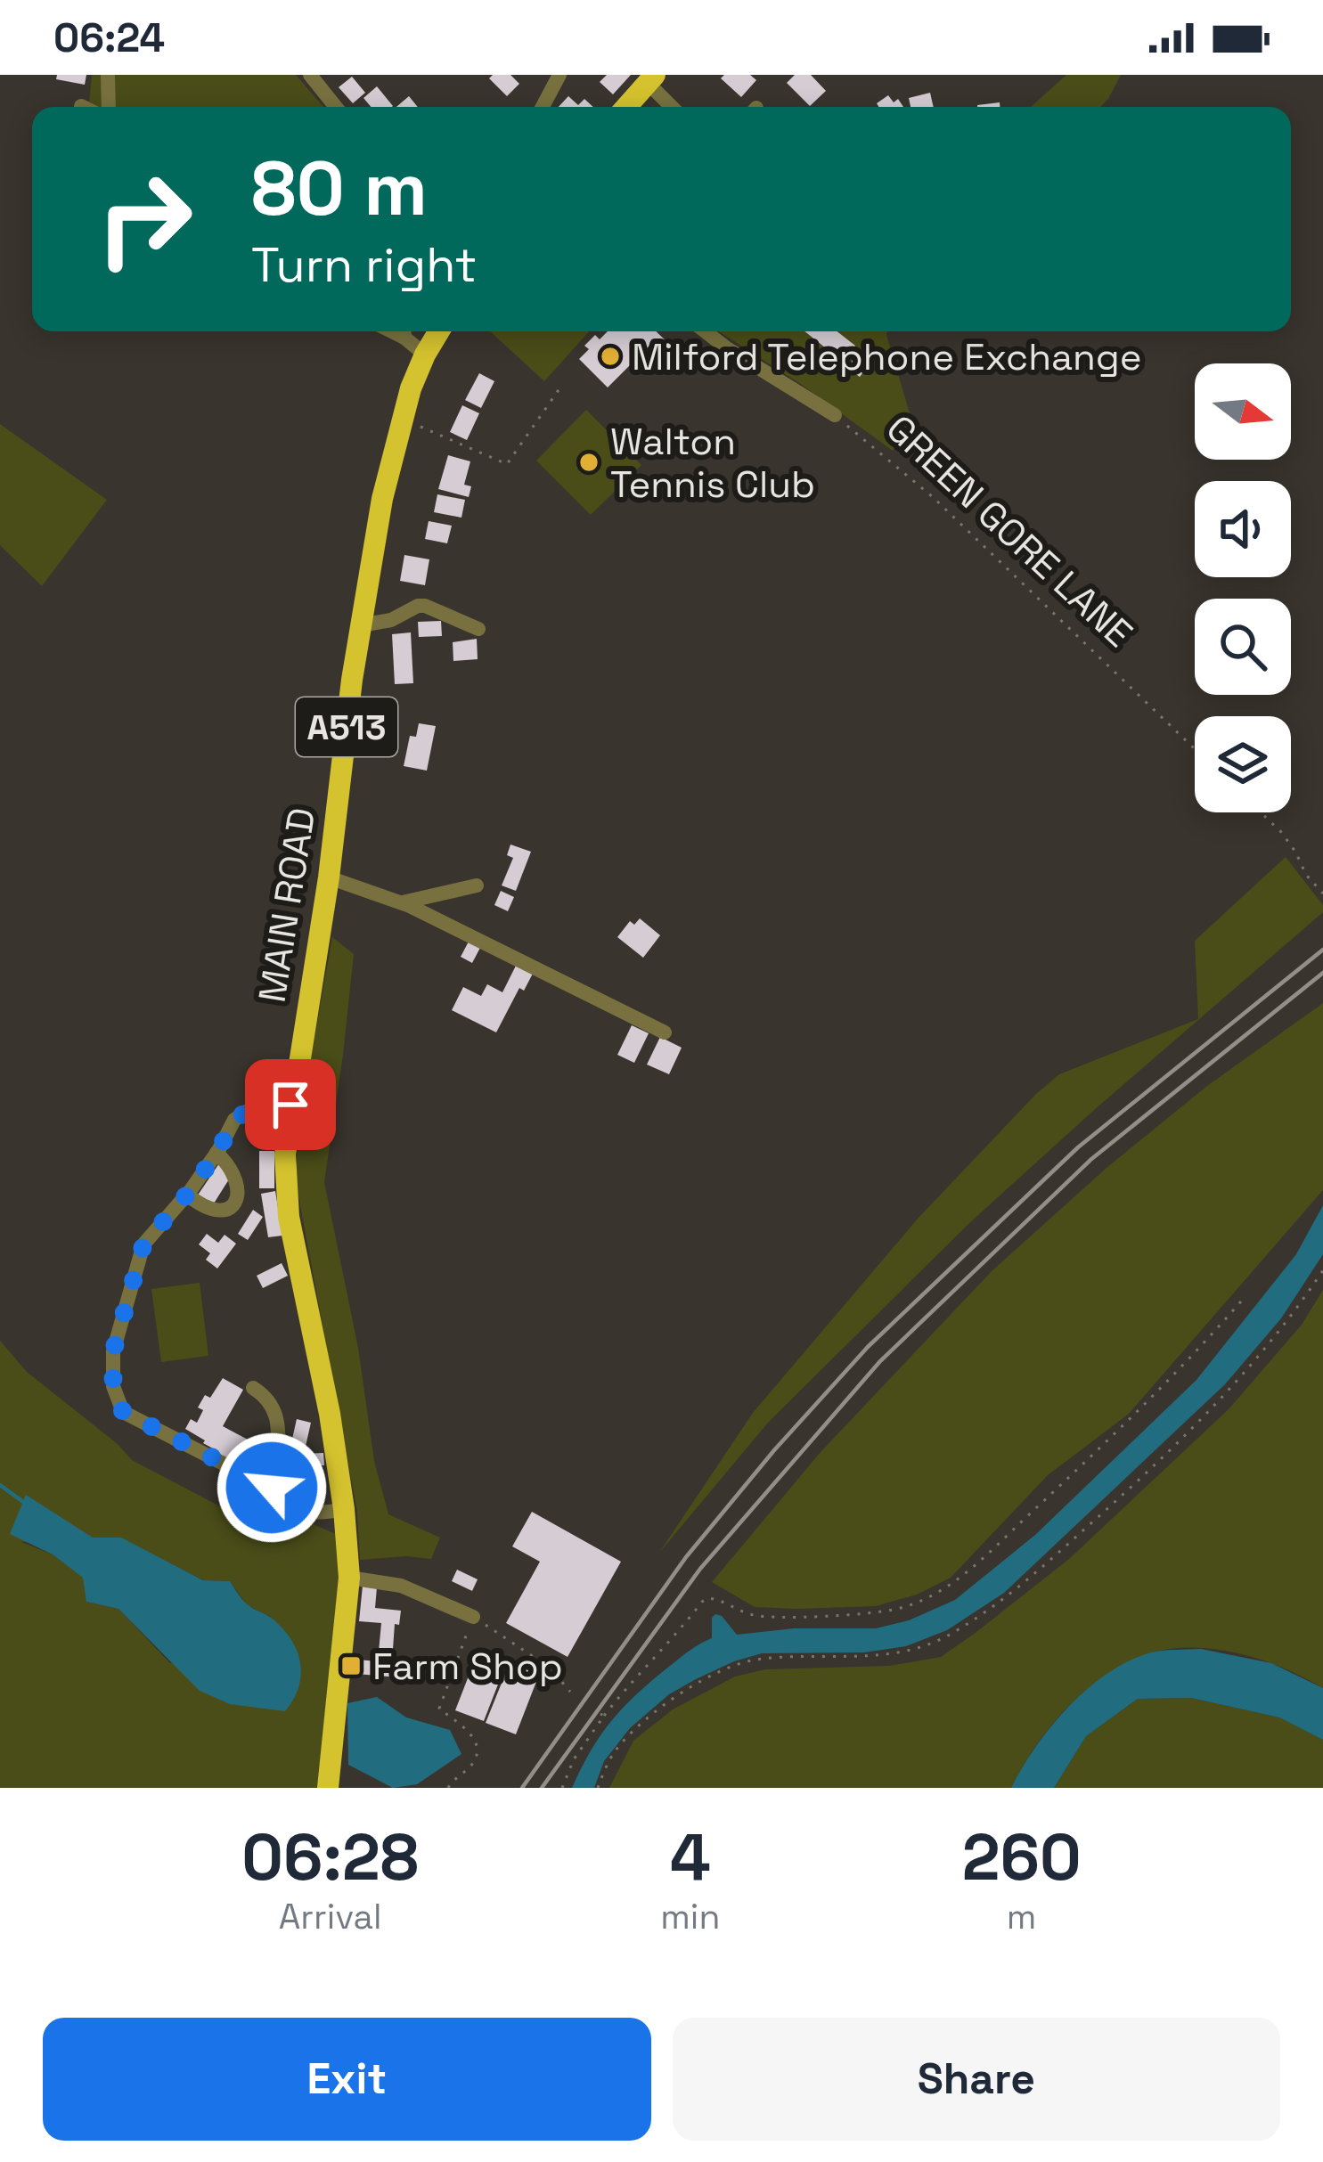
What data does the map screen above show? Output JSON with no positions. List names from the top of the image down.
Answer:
{
  "streets": {
    "highway": ["A513", "MAIN ROAD"],
    "street": ["GREEN GORE LANE"]
  },
  "crossings": [
    ["A513", "MAIN ROAD"]
  ],
  "places": {
    "other": ["Milford Telephone Exchange", "Walton Tennis Club"],
    "transit": ["Farm Shop"]
  },
  "north": "right",
  "page": {
    "status": "06:24",
    "turn": ["80 m", "Turn right"],
    "eta": [
      "06:28",
      "Arrival",
      "4",
      "min",
      "260",
      "m"
    ],
    "buttons": ["Exit", "Share"]
  }
}
